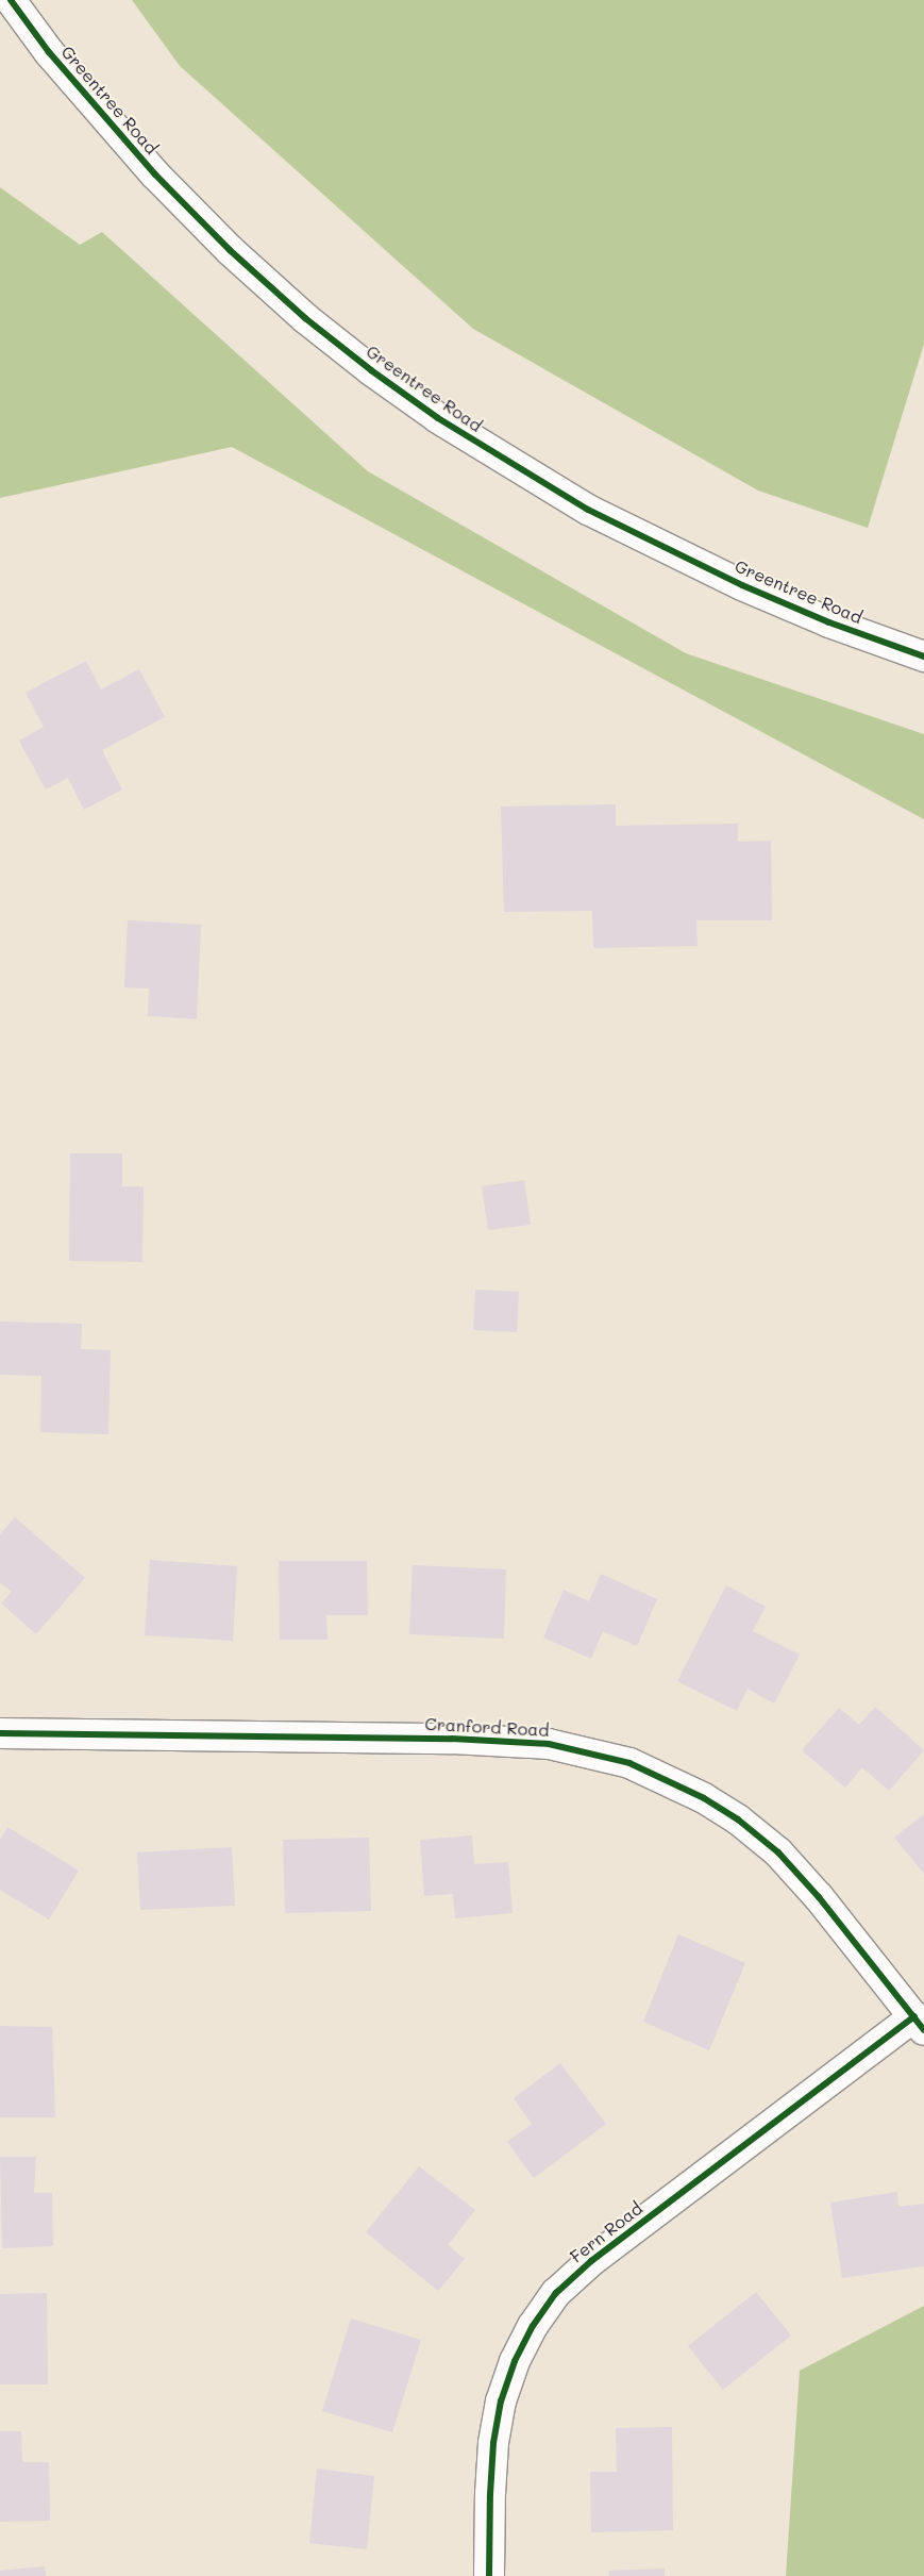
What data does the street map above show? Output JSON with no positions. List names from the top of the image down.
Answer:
{
  "streets": {
    "street": ["Greentree Road", "Cranford Road", "Fern Road"]
  },
  "crossings": [
    ["Cranford Road", "Fern Road"]
  ]
}
